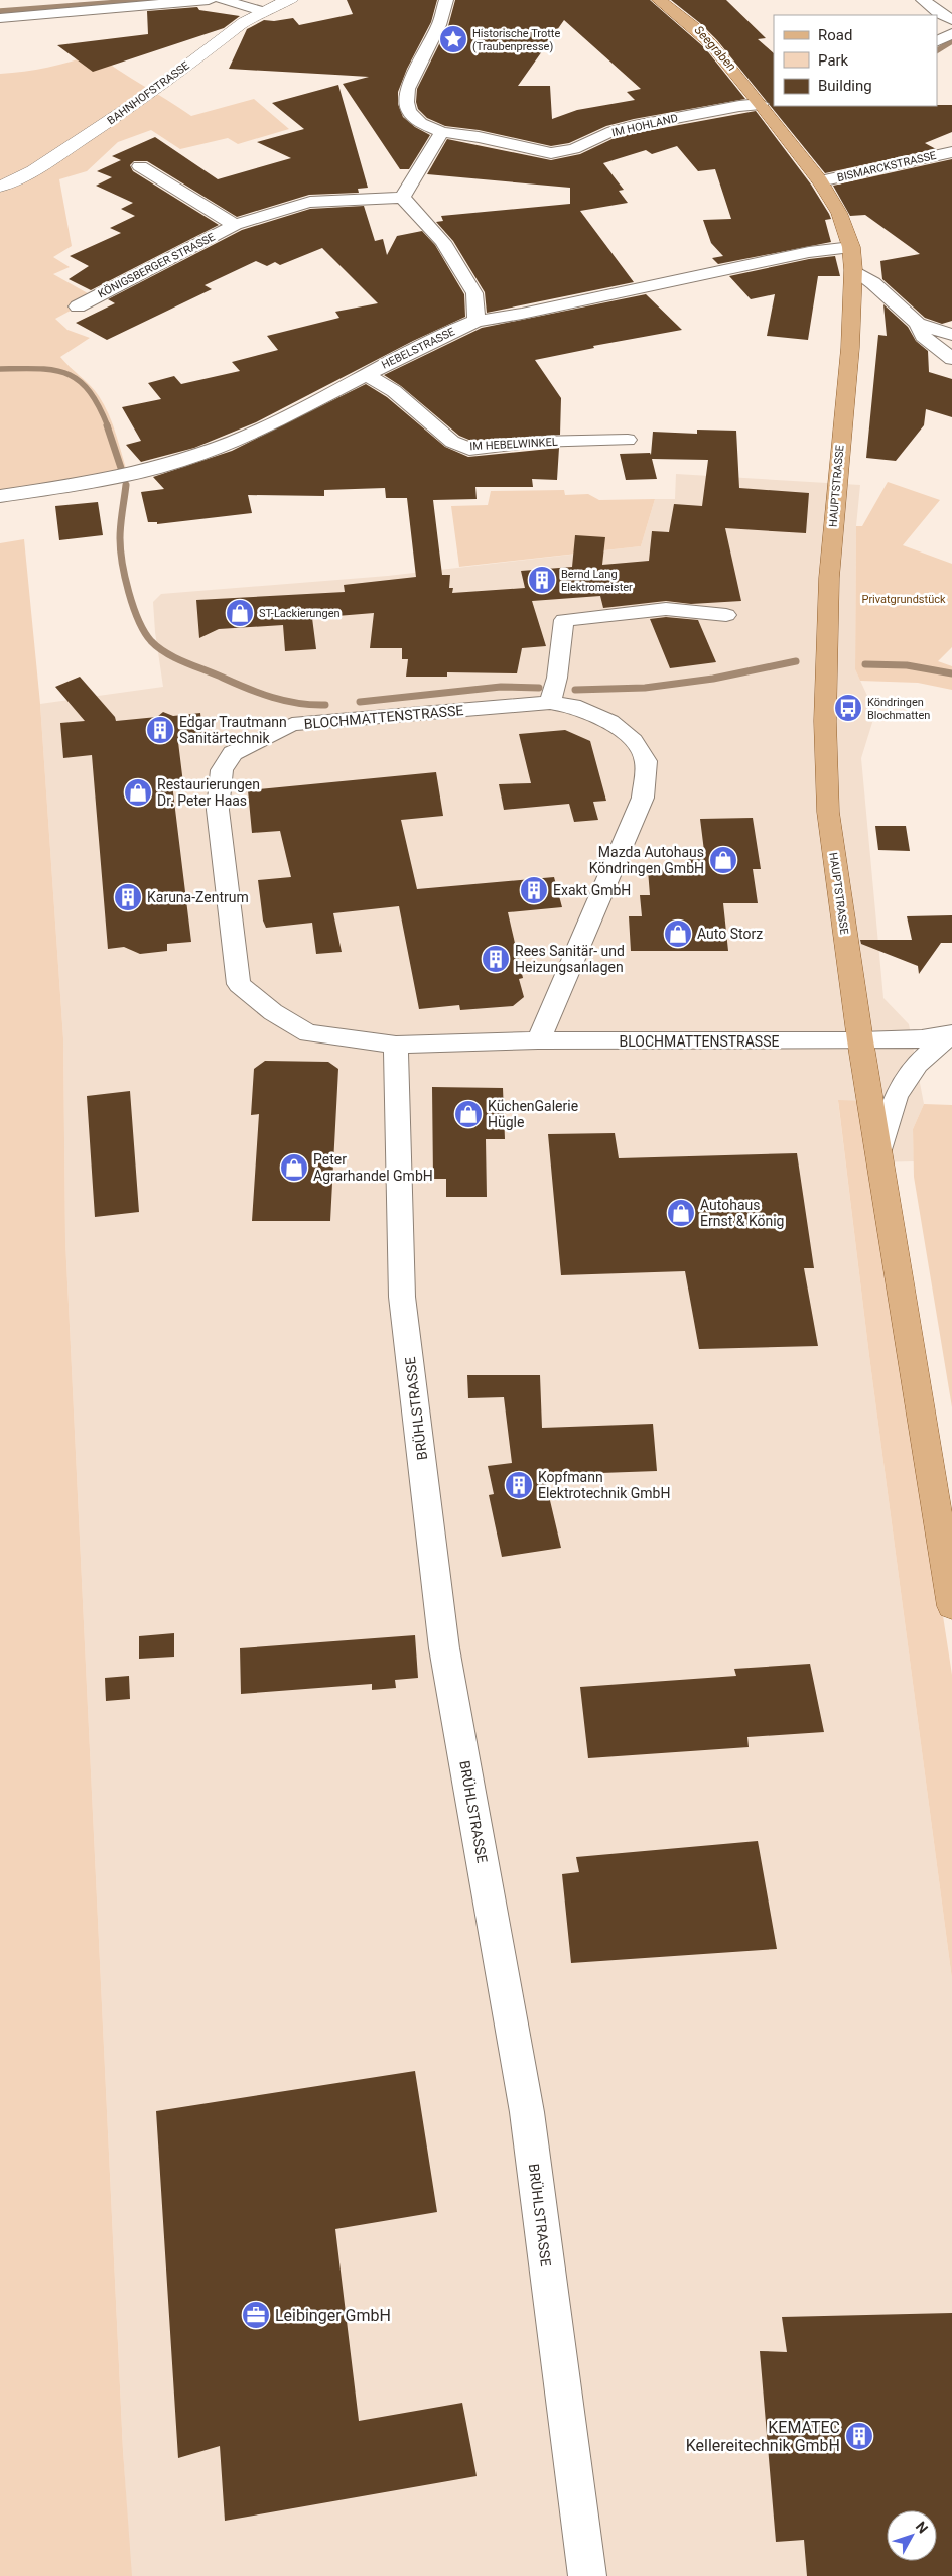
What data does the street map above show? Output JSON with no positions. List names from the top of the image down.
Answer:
{
  "streets": {
    "main road": ["HAUPTSTRASSE"],
    "street": [
      "BAHNHOFSTRASSE",
      "IM HOHLAND",
      "BISMARCKSTRASSE",
      "KÖNIGSBERGER STRASSE",
      "HEBELSTRASSE",
      "IM HEBELWINKEL",
      "BLOCHMATTENSTRASSE",
      "BRÜHLSTRASSE"
    ]
  },
  "crossings": [
    ["IM HOHLAND", "HAUPTSTRASSE"],
    ["BISMARCKSTRASSE", "HAUPTSTRASSE"],
    ["HEBELSTRASSE", "IM HEBELWINKEL"],
    ["HEBELSTRASSE", "HAUPTSTRASSE"],
    ["HAUPTSTRASSE", "BLOCHMATTENSTRASSE"],
    ["BLOCHMATTENSTRASSE", "BRÜHLSTRASSE"]
  ],
  "water": ["Seegraben"],
  "parks": ["Privatgrundstück"],
  "places": {
    "place": ["Historische Trotte (Traubenpresse)"],
    "building": [
      "Bernd Lang Elektromeister",
      "Edgar Trautmann Sanitärtechnik",
      "Exakt GmbH",
      "Karuna-Zentrum",
      "Rees Sanitär- und Heizungsanlagen",
      "Kopfmann Elektrotechnik GmbH",
      "KEMATEC Kellereitechnik GmbH"
    ],
    "shop": [
      "ST-Lackierungen",
      "Restaurierungen Dr. Peter Haas",
      "Mazda Autohaus Köndringen GmbH",
      "Auto Storz",
      "KüchenGalerie Hügle",
      "Peter Agrarhandel GmbH",
      "Autohaus Ernst & König"
    ],
    "bus stop": ["Köndringen Blochmatten"],
    "office": ["Leibinger GmbH"]
  },
  "legend": ["Road", "Park", "Building"],
  "north": "top right"
}
